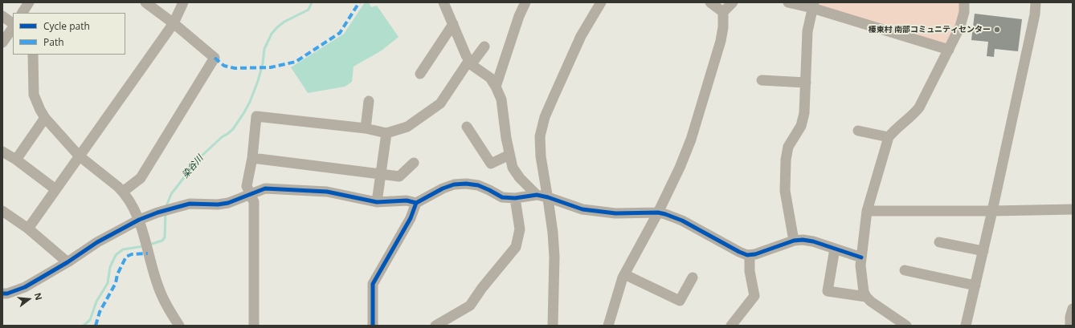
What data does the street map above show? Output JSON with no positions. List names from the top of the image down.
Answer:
{
  "water": ["染谷川"],
  "places": ["榛東村 南部コミュニティセンター"],
  "legend": ["Cycle path", "Path"],
  "north": "right"
}
